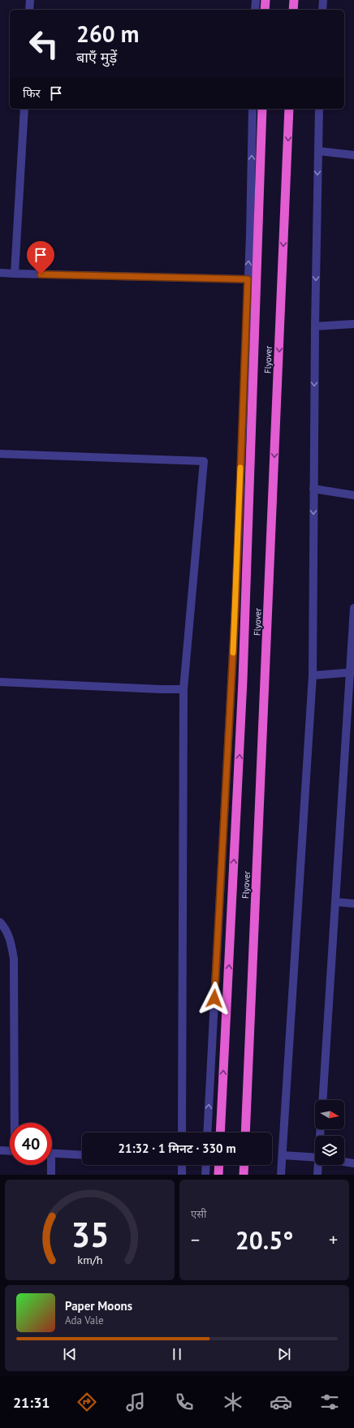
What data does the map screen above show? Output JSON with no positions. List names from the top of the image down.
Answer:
{
  "streets": {
    "highway": ["Flyover"]
  },
  "north": "right",
  "page": {
    "turn": ["260 m", "बाएँ मुड़ें"],
    "then": "फिर",
    "limit": "40",
    "trip": "21:32 · 1 मिनट · 330 m",
    "tile": "एसी",
    "heat": ["−", "20.5°", "+"],
    "song": ["Paper Moons", "Ada Vale"],
    "tabs": "21:31",
    "gauge": ["35", "km/h"]
  }
}
